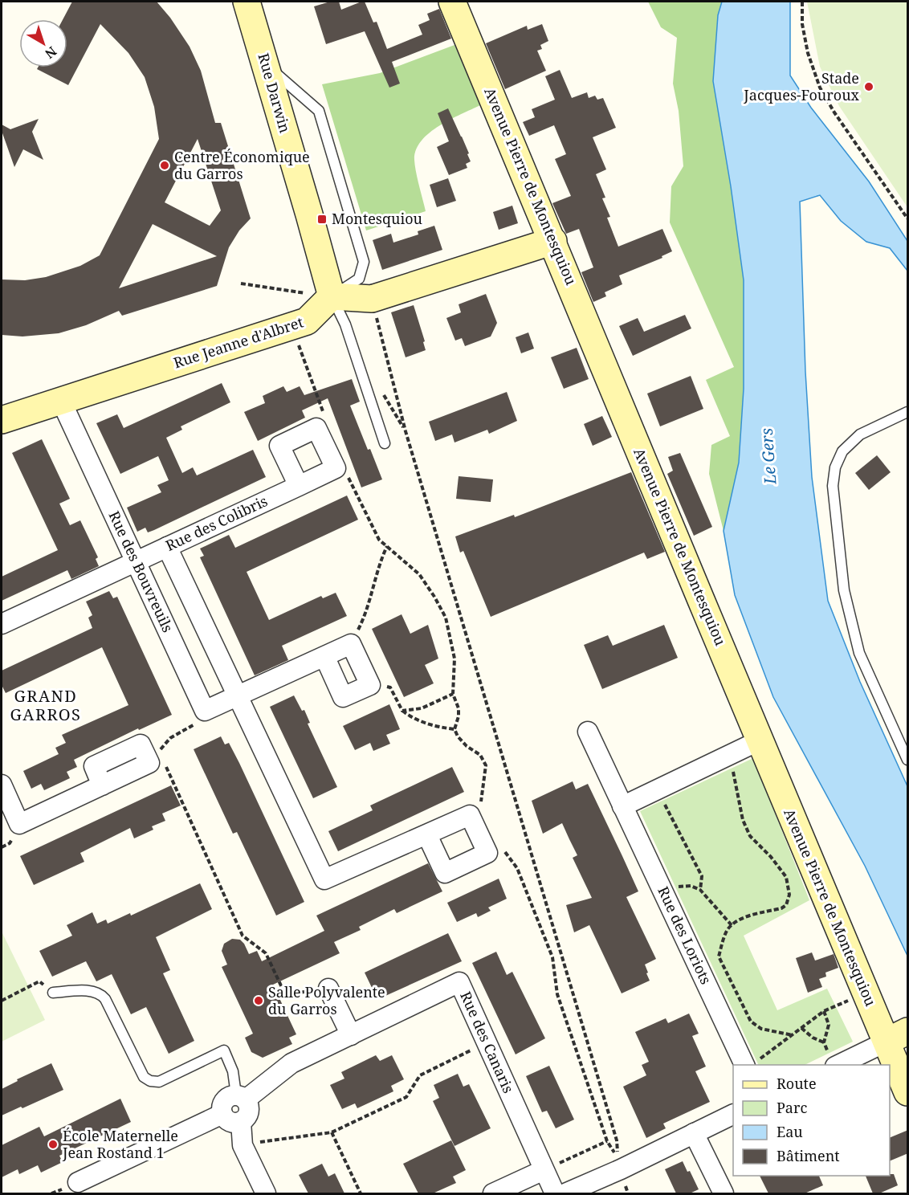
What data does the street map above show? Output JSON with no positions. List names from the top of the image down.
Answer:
{
  "streets": {
    "street": [
      "Rue Darwin",
      "Avenue Pierre de Montesquiou",
      "Rue Jeanne d'Albret",
      "Rue des Colibris",
      "Rue des Bouvreuils",
      "Rue des Loriots",
      "Rue des Canaris"
    ]
  },
  "crossings": [
    ["Rue Darwin", "Rue Jeanne d'Albret"],
    ["Rue Jeanne d'Albret", "Rue des Bouvreuils"],
    ["Rue des Colibris", "Rue des Bouvreuils"]
  ],
  "districts": ["GRAND GARROS"],
  "water": ["Le Gers"],
  "places": {
    "other": [
      "Stade Jacques-Fouroux",
      "Centre Économique du Garros",
      "Salle Polyvalente du Garros",
      "École Maternelle Jean Rostand 1"
    ],
    "transit": ["Montesquiou"]
  },
  "legend": [
    "Route",
    "Parc",
    "Eau",
    "Bâtiment"
  ],
  "north": "bottom right"
}
